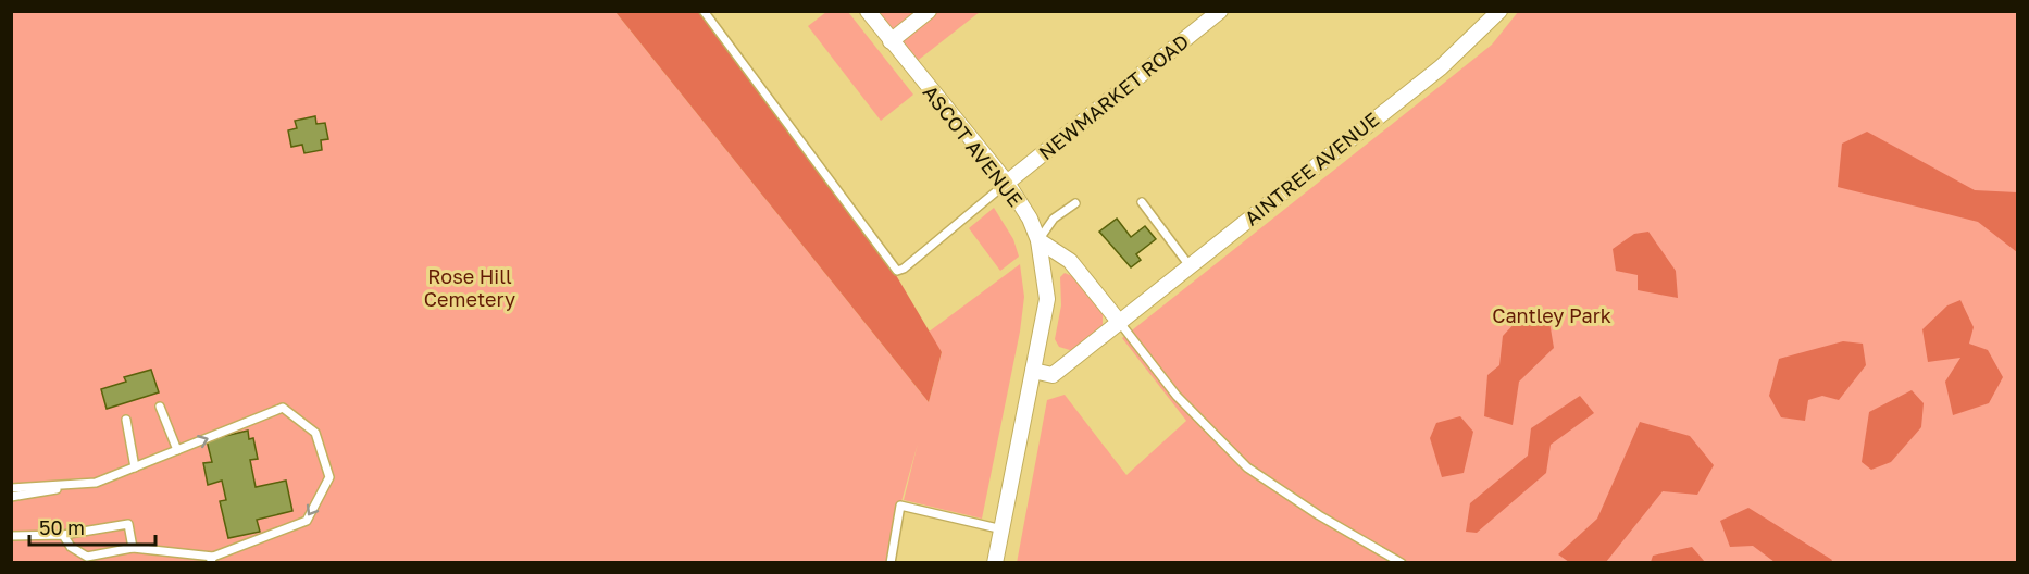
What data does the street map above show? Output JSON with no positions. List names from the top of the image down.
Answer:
{
  "streets": {
    "street": ["NEWMARKET ROAD", "ASCOT AVENUE", "AINTREE AVENUE"]
  },
  "crossings": [
    ["NEWMARKET ROAD", "ASCOT AVENUE"],
    ["ASCOT AVENUE", "AINTREE AVENUE"]
  ],
  "parks": ["Rose Hill Cemetery", "Cantley Park"],
  "scale_bar": "50 m"
}
